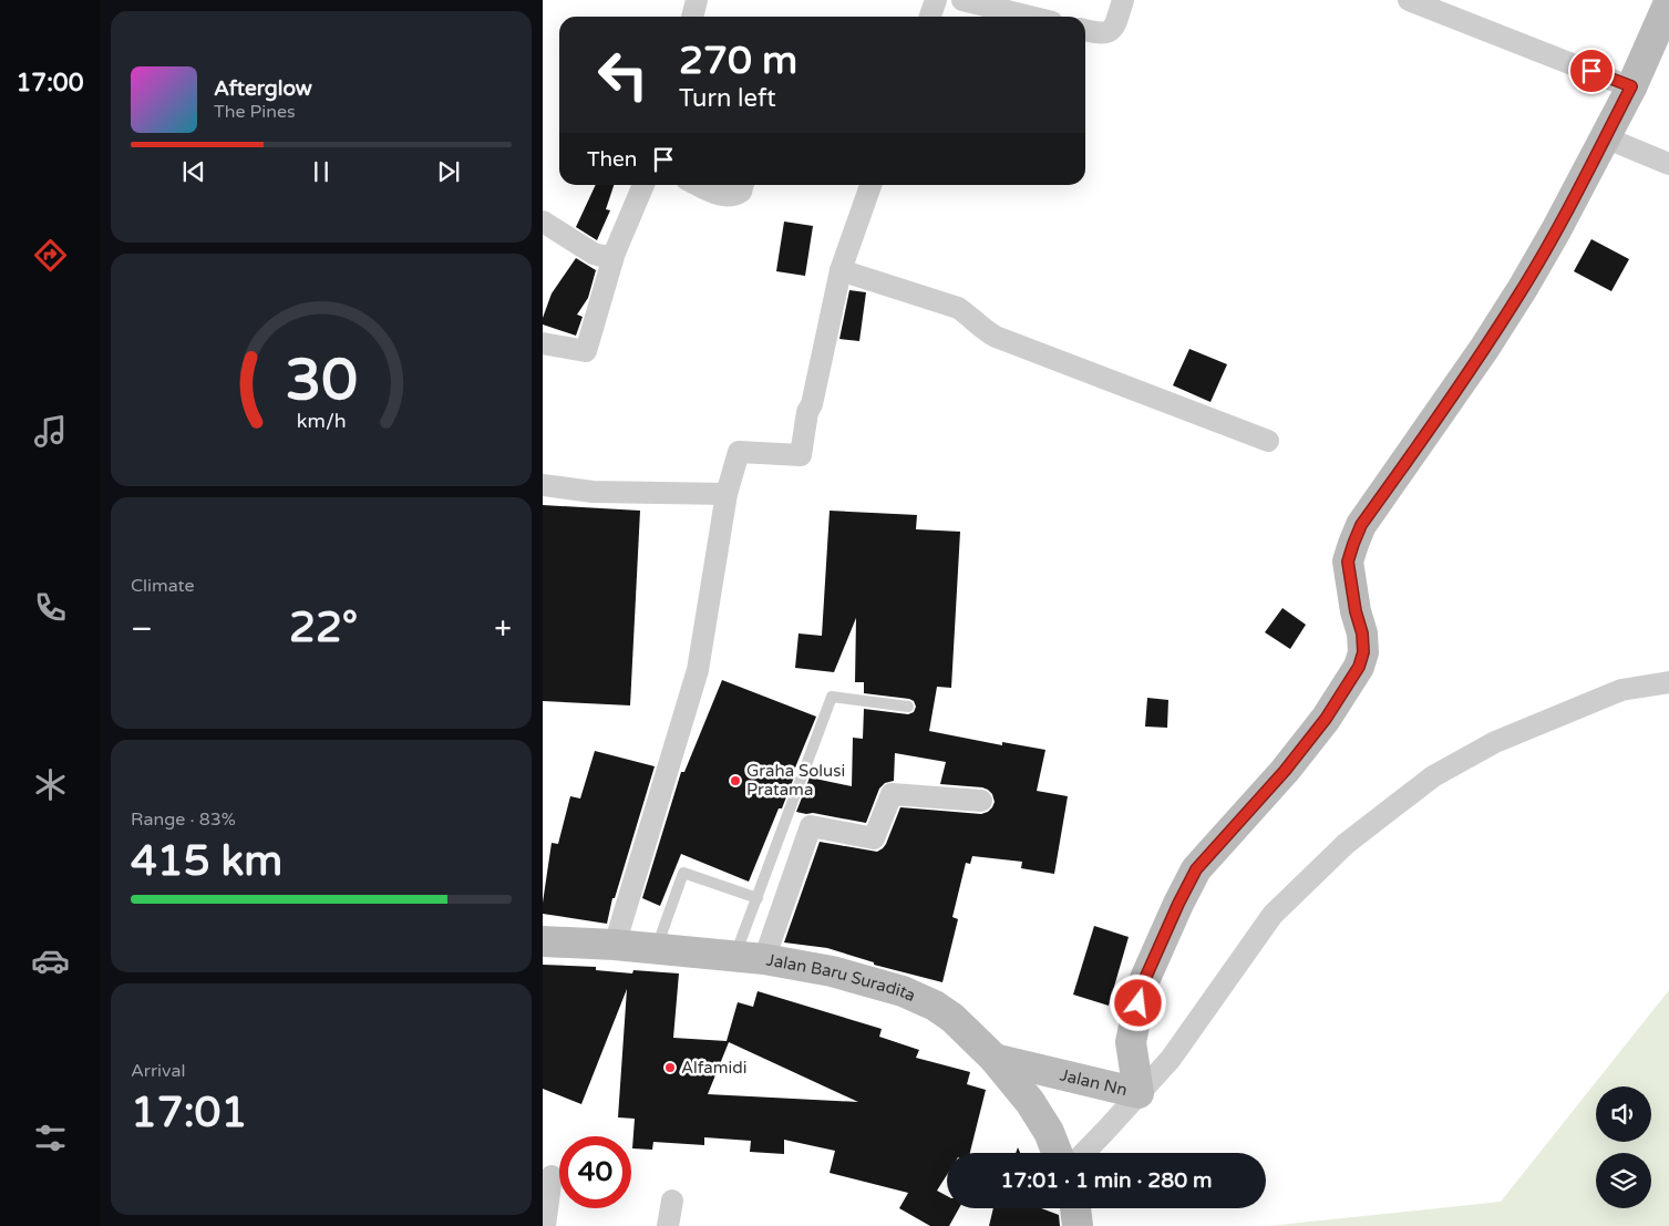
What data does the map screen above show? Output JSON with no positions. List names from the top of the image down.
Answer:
{
  "streets": {
    "street": ["Jalan Baru Suradita", "Jalan Nn"]
  },
  "crossings": [
    ["Jalan Baru Suradita", "Jalan Nn"]
  ],
  "places": ["Graha Solusi Pratama", "Alfamidi"],
  "page": {
    "tabs": "17:00",
    "turn": ["270 m", "Turn left"],
    "song": ["Afterglow", "The Pines"],
    "then": "Then",
    "tile": [
      "Climate",
      ["Range · 83%", "415 km"],
      ["Arrival", "17:01"]
    ],
    "heat": ["−", "22°", "+"],
    "limit": "40",
    "trip": "17:01 · 1 min · 280 m",
    "gauge": ["30", "km/h"]
  }
}
